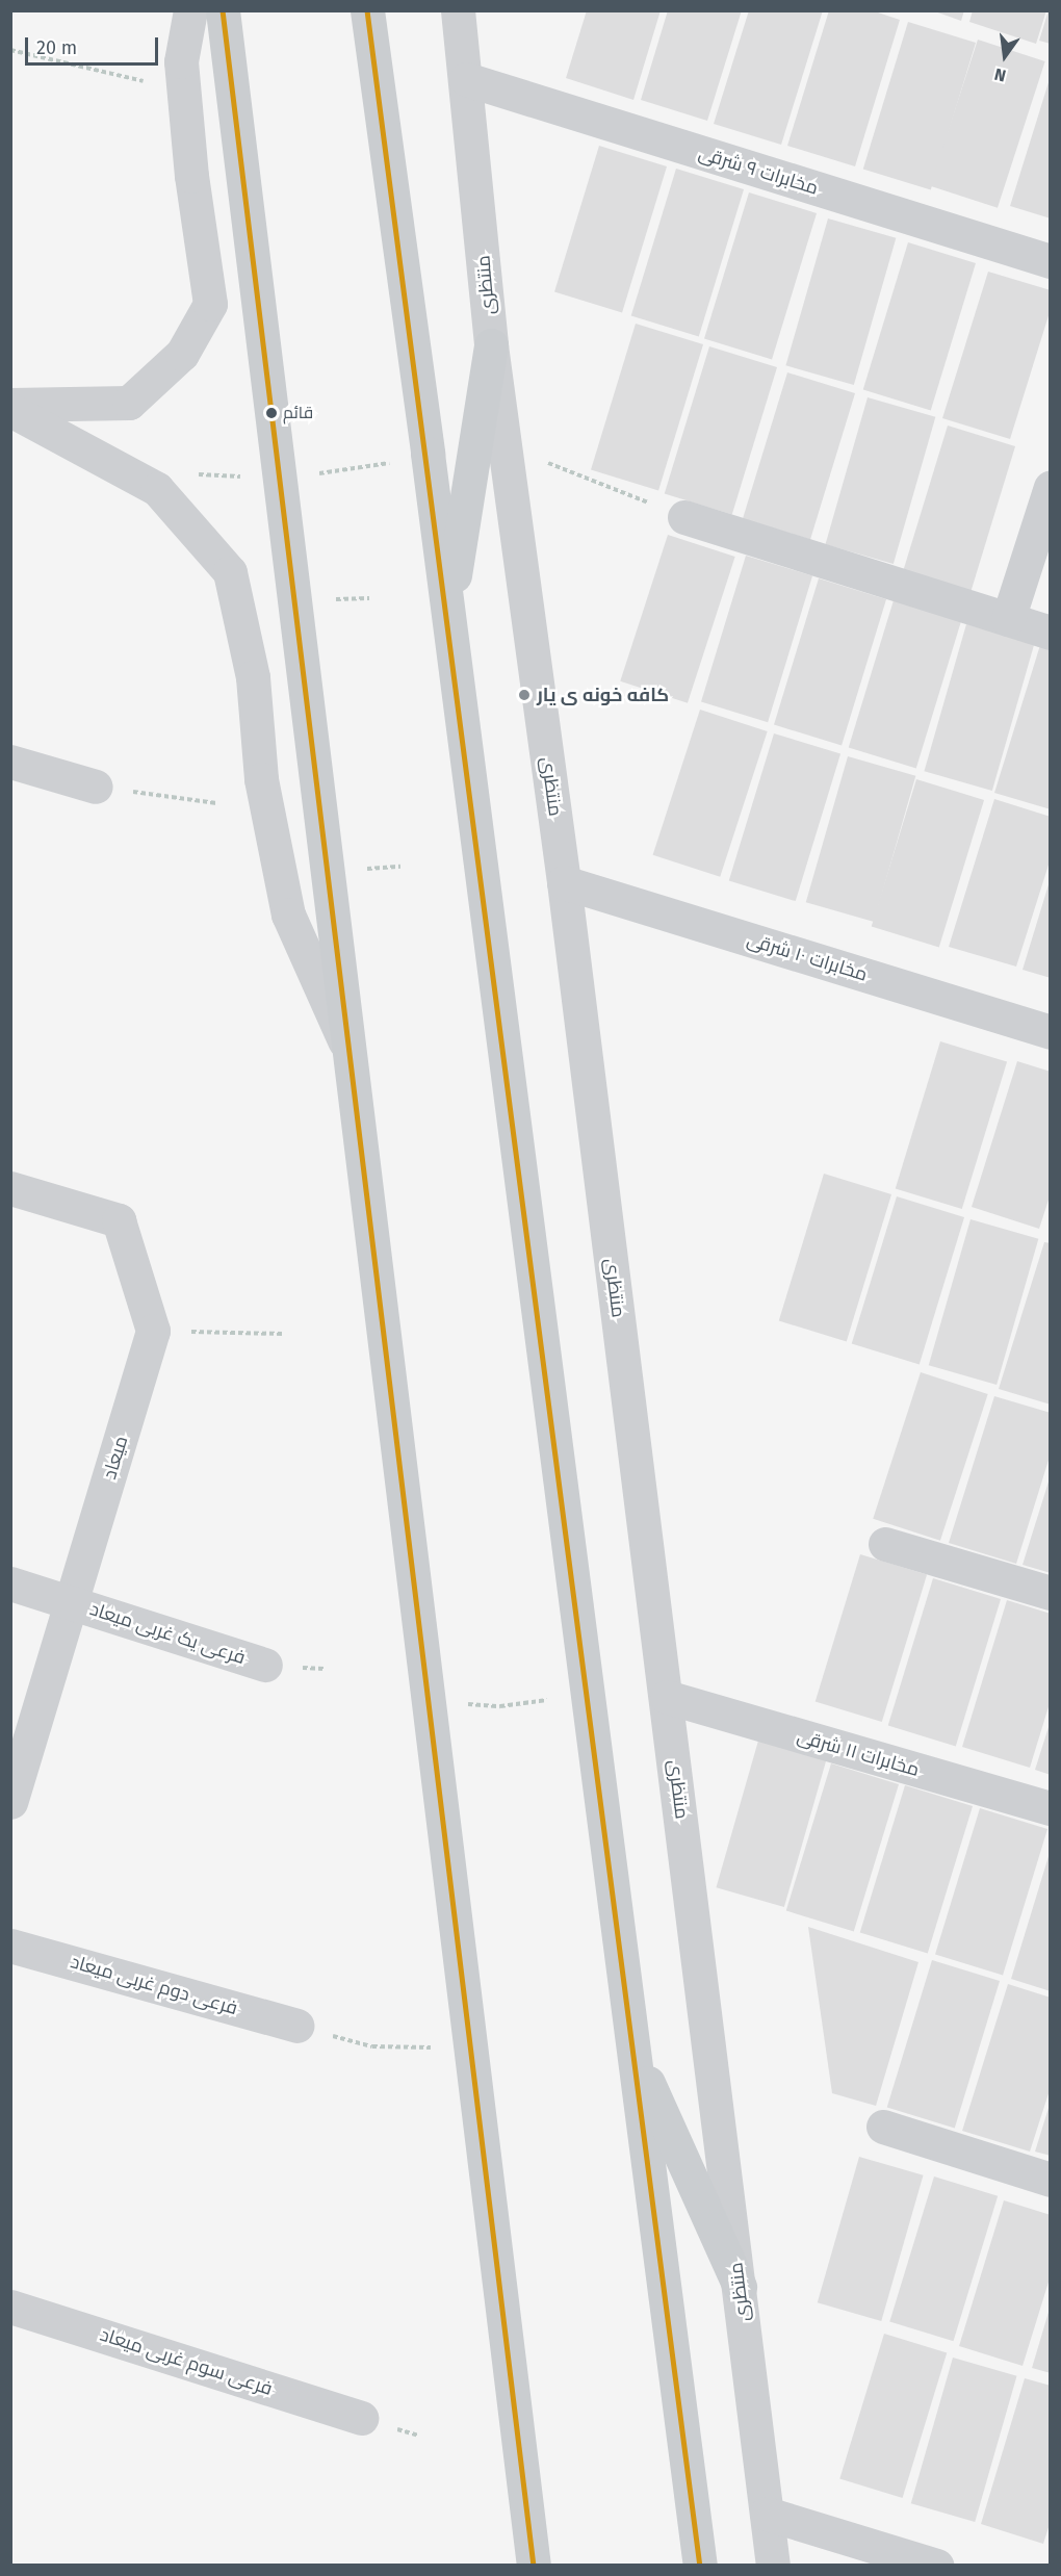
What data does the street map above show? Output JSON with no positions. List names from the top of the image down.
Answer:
{
  "streets": {
    "street": [
      "مخابرات ۹ شرقی",
      "منتظری",
      "مخابرات ۱۰ شرقی",
      "میعاد",
      "فرعی یک غربی میعاد",
      "مخابرات ۱۱ شرقی",
      "فرعی دوم غربی میعاد",
      "فرعی سوم غربی میعاد"
    ]
  },
  "crossings": [
    ["مخابرات ۹ شرقی", "منتظری"],
    ["منتظری", "مخابرات ۱۰ شرقی"],
    ["منتظری", "مخابرات ۱۱ شرقی"],
    ["میعاد", "فرعی یک غربی میعاد"]
  ],
  "places": ["قائم", "کافه خونه ی یار"],
  "scale_bar": "20 m",
  "north": "bottom"
}
